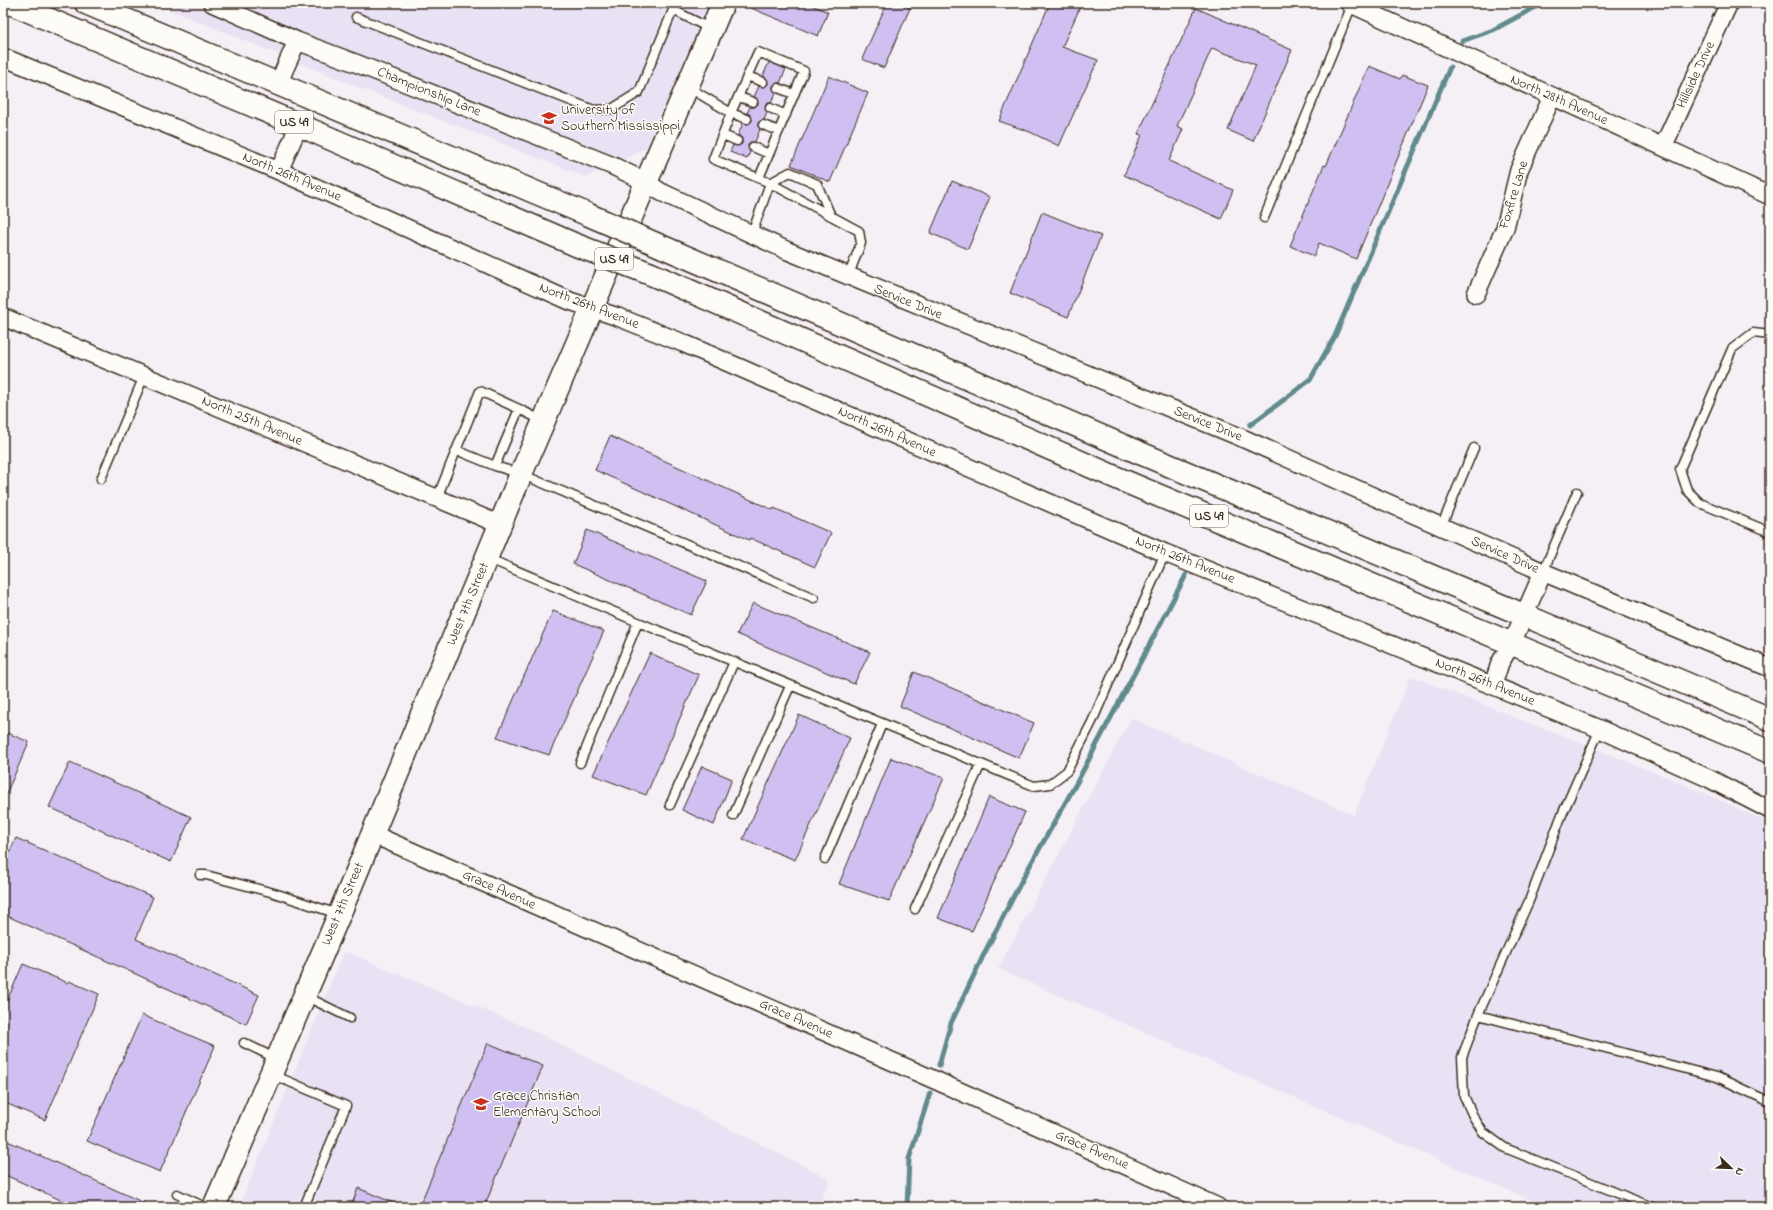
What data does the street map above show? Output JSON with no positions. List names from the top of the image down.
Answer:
{
  "streets": {
    "main road": ["US 49", "West 7th Street"],
    "street": [
      "Hillside Drive",
      "Championship Lane",
      "North 28th Avenue",
      "North 26th Avenue",
      "Foxfire Lane",
      "Service Drive",
      "North 25th Avenue",
      "Grace Avenue"
    ]
  },
  "crossings": [
    ["Hillside Drive", "North 28th Avenue"],
    ["Championship Lane", "Service Drive"],
    ["Championship Lane", "West 7th Street"],
    ["North 28th Avenue", "Foxfire Lane"],
    ["North 26th Avenue", "West 7th Street"],
    ["Service Drive", "West 7th Street"],
    ["North 25th Avenue", "West 7th Street"],
    ["West 7th Street", "Grace Avenue"]
  ],
  "places": {
    "school or university": ["University of Southern Mississippi", "Grace Christian Elementary School"]
  },
  "north": "bottom right"
}
